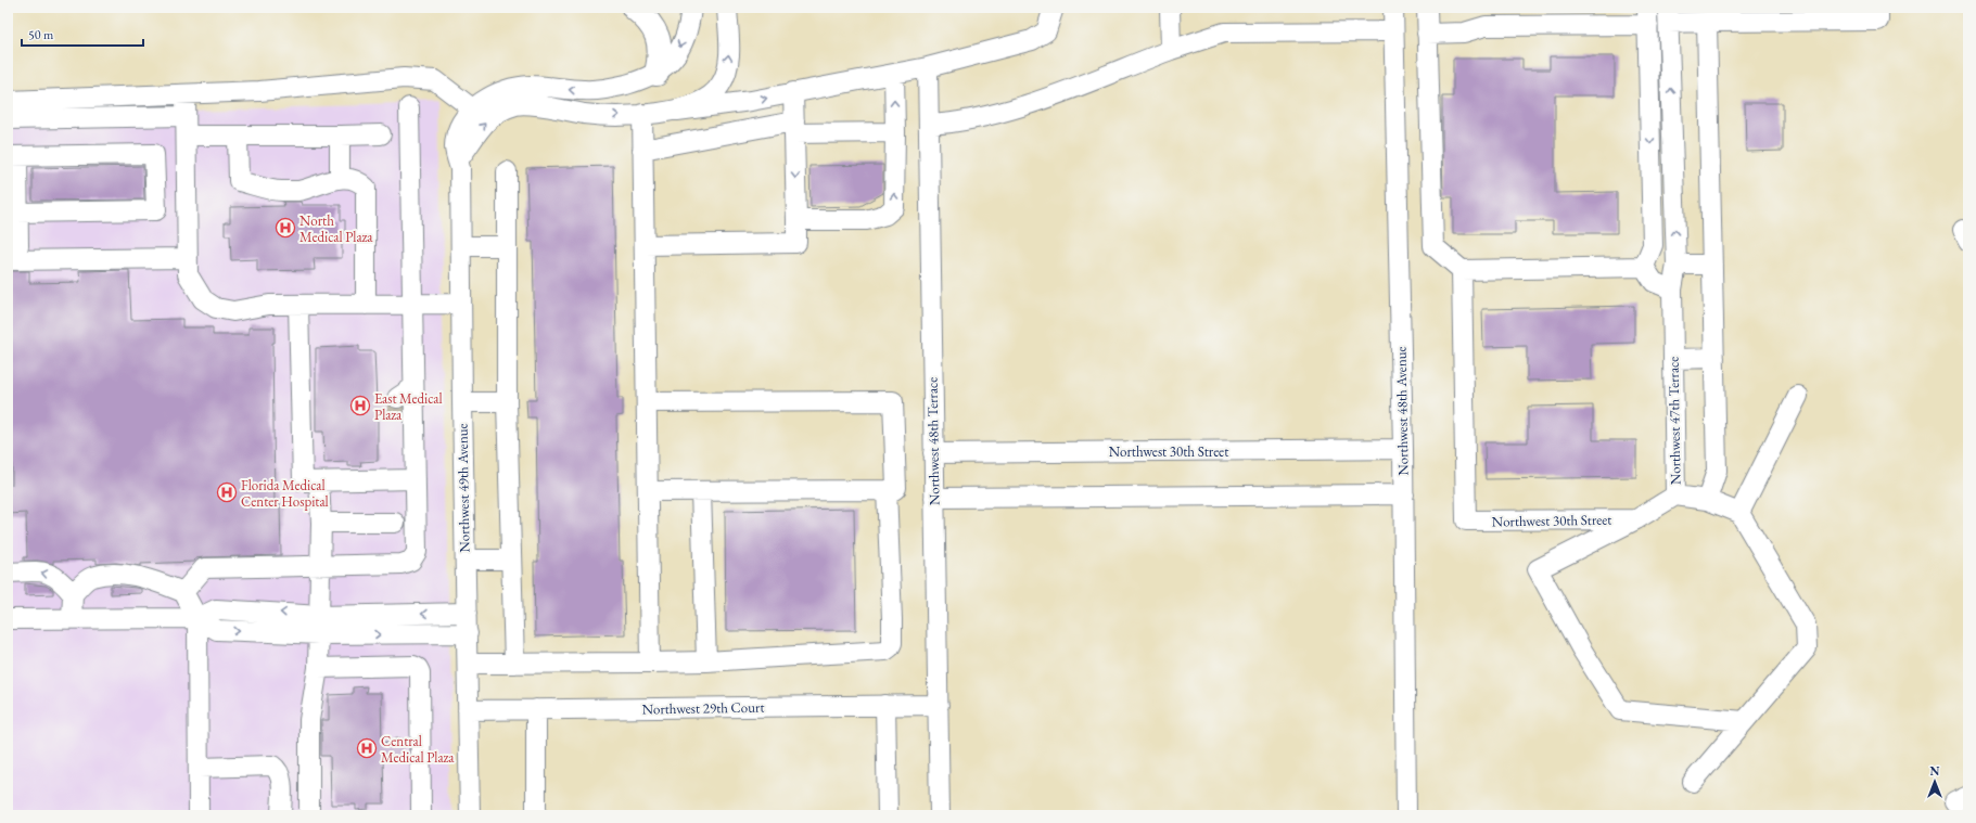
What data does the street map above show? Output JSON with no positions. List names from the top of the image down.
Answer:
{
  "streets": {
    "street": [
      "Northwest 48th Avenue",
      "Northwest 47th Terrace",
      "Northwest 48th Terrace",
      "Northwest 30th Street",
      "Northwest 49th Avenue",
      "Northwest 29th Court"
    ]
  },
  "crossings": [
    ["Northwest 48th Avenue", "Northwest 30th Street"],
    ["Northwest 48th Terrace", "Northwest 30th Street"],
    ["Northwest 48th Terrace", "Northwest 29th Court"],
    ["Northwest 49th Avenue", "Northwest 29th Court"]
  ],
  "places": {
    "hospital": [
      "North Medical Plaza",
      "East Medical Plaza",
      "Florida Medical Center Hospital",
      "Central Medical Plaza"
    ]
  },
  "scale_bar": "50 m",
  "north": "top"
}
